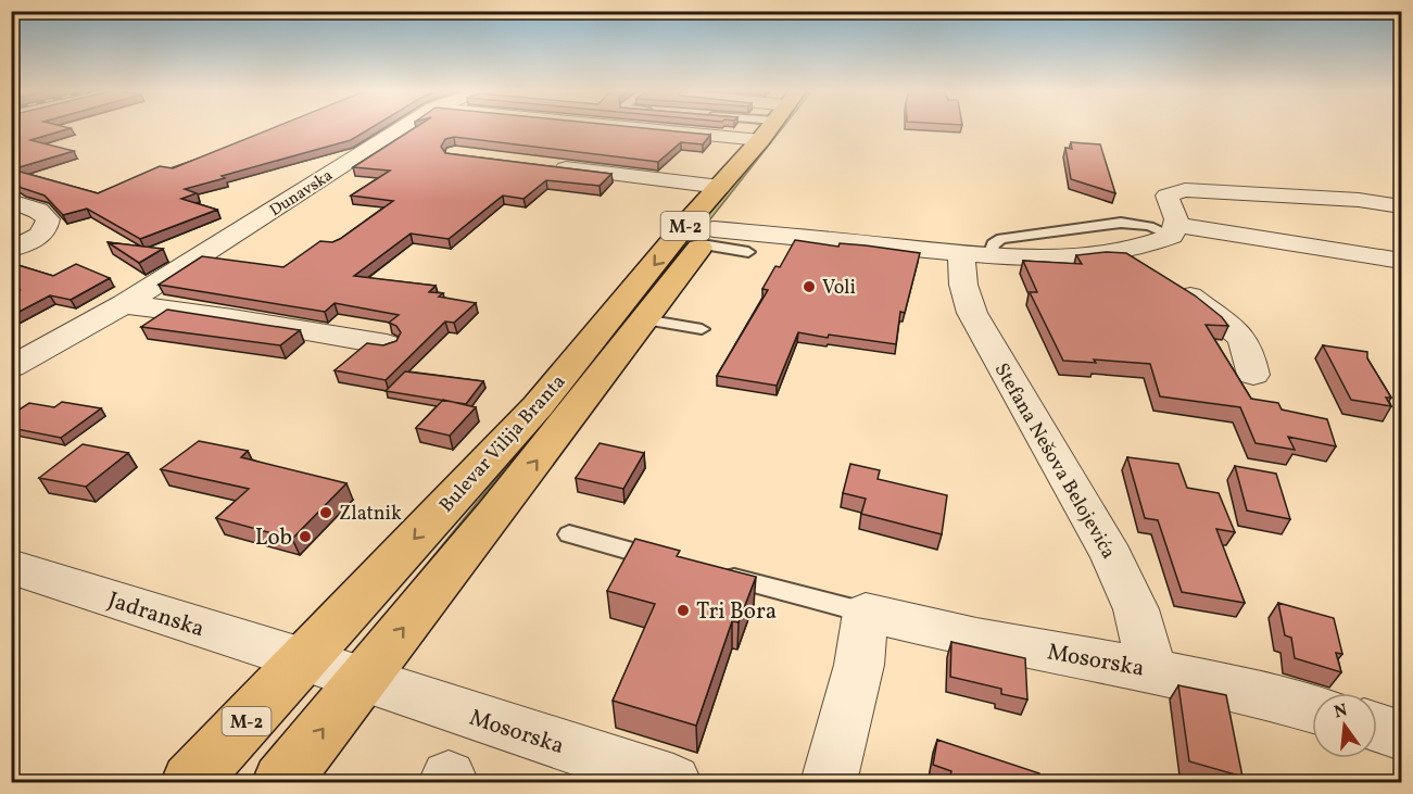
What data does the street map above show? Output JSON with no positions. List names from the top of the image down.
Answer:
{
  "streets": {
    "main road": ["M-2", "Bulevar Vilija Branta"],
    "street": [
      "Dunavska",
      "Stefana Nešova Belojevića",
      "Jadranska",
      "Mosorska"
    ]
  },
  "crossings": [
    ["Bulevar Vilija Branta", "Jadranska"],
    ["Bulevar Vilija Branta", "Mosorska"],
    ["Stefana Nešova Belojevića", "Mosorska"],
    ["Jadranska", "Mosorska"]
  ],
  "places": [
    "Voli",
    "Zlatnik",
    "Lob",
    "Tri Bora"
  ],
  "north": "top"
}
